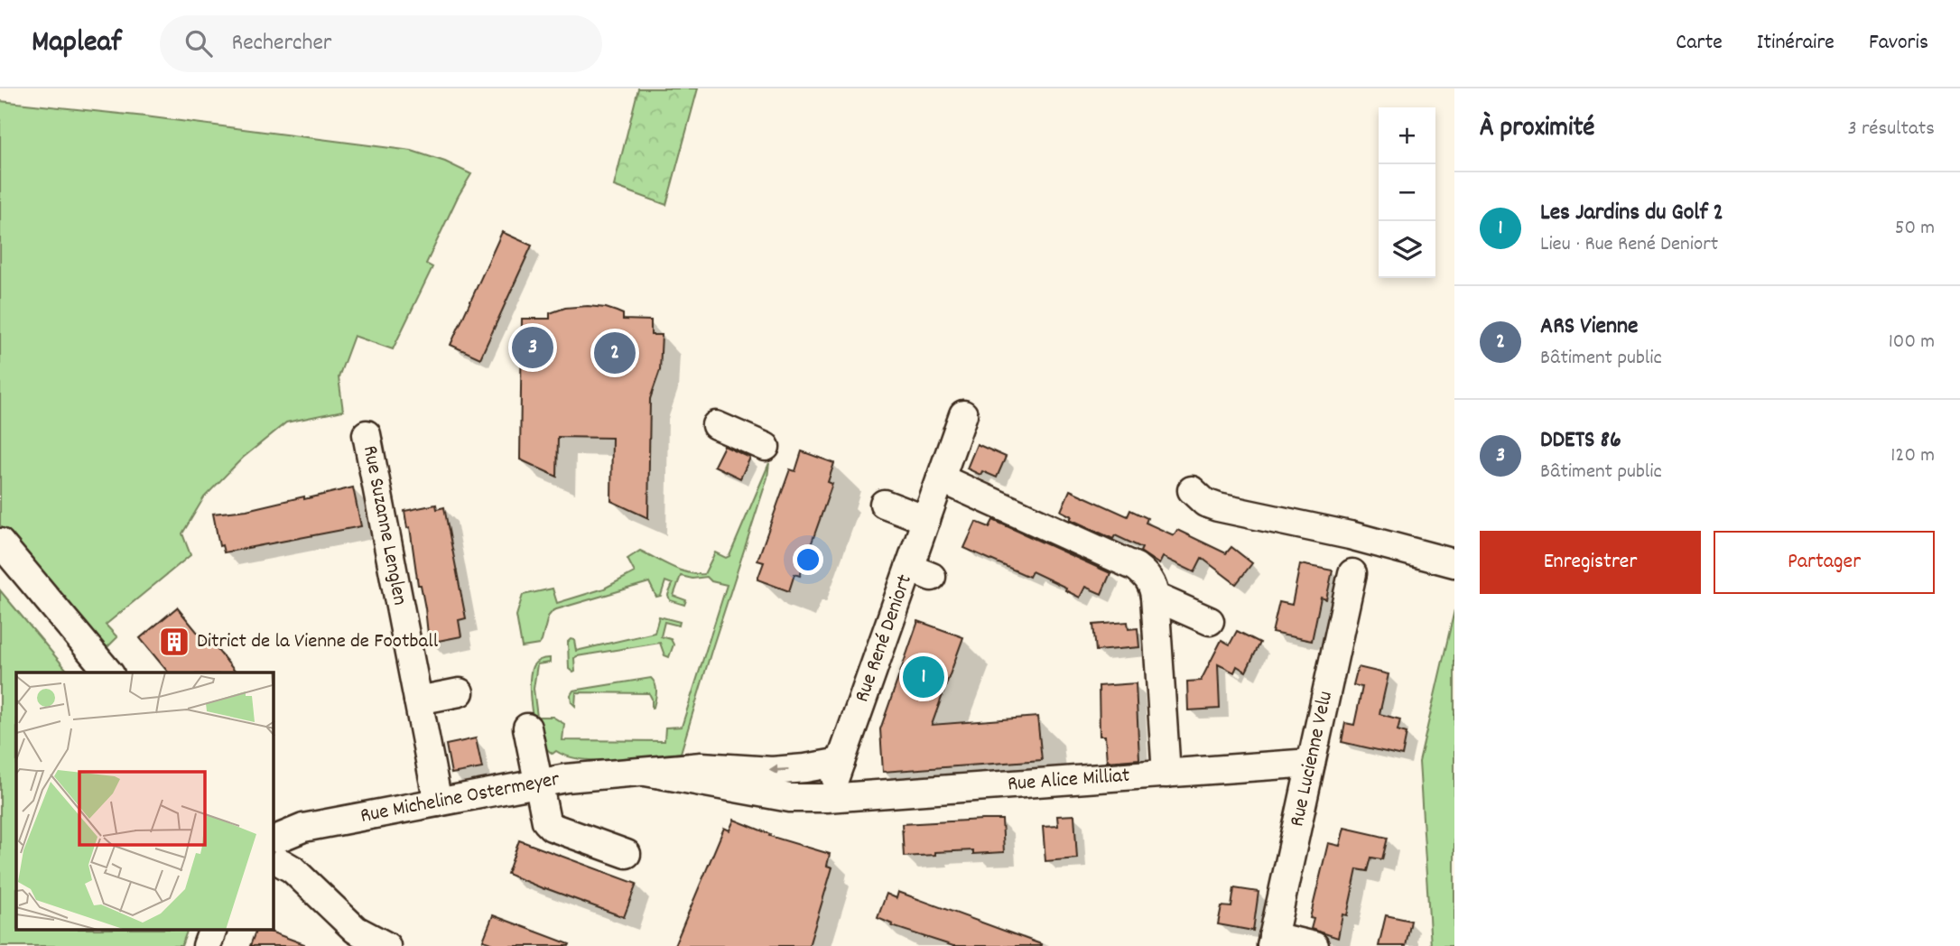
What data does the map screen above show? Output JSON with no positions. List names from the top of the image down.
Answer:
{
  "streets": {
    "street": [
      "Rue Suzanne Lenglen",
      "Rue René Deniort",
      "Rue Lucienne Velu",
      "Rue Alice Milliat",
      "Rue Micheline Ostermeyer"
    ]
  },
  "crossings": [
    ["Rue Suzanne Lenglen", "Rue Micheline Ostermeyer"],
    ["Rue René Deniort", "Rue Alice Milliat"],
    ["Rue René Deniort", "Rue Micheline Ostermeyer"],
    ["Rue Lucienne Velu", "Rue Alice Milliat"],
    ["Rue Alice Milliat", "Rue Micheline Ostermeyer"]
  ],
  "places": {
    "building": ["Ditrict de la Vienne de Football"]
  },
  "page": {
    "header": "Mapleaf",
    "search": "Rechercher",
    "nav": ["Carte", "Itinéraire", "Favoris"],
    "heading": ["À proximité", "3 résultats"],
    "map_buttons": ["+", "−"],
    "list": [
      {
        "mark": "1",
        "name": "Les Jardins du Golf 2",
        "note": "Lieu · Rue René Deniort",
        "value": "50 m"
      },
      {
        "mark": "2",
        "name": "ARS Vienne",
        "note": "Bâtiment public",
        "value": "100 m"
      },
      {
        "mark": "3",
        "name": "DDETS 86",
        "note": "Bâtiment public",
        "value": "120 m"
      }
    ],
    "pins": ["3", "2", "1"],
    "buttons": ["Enregistrer", "Partager"]
  }
}
